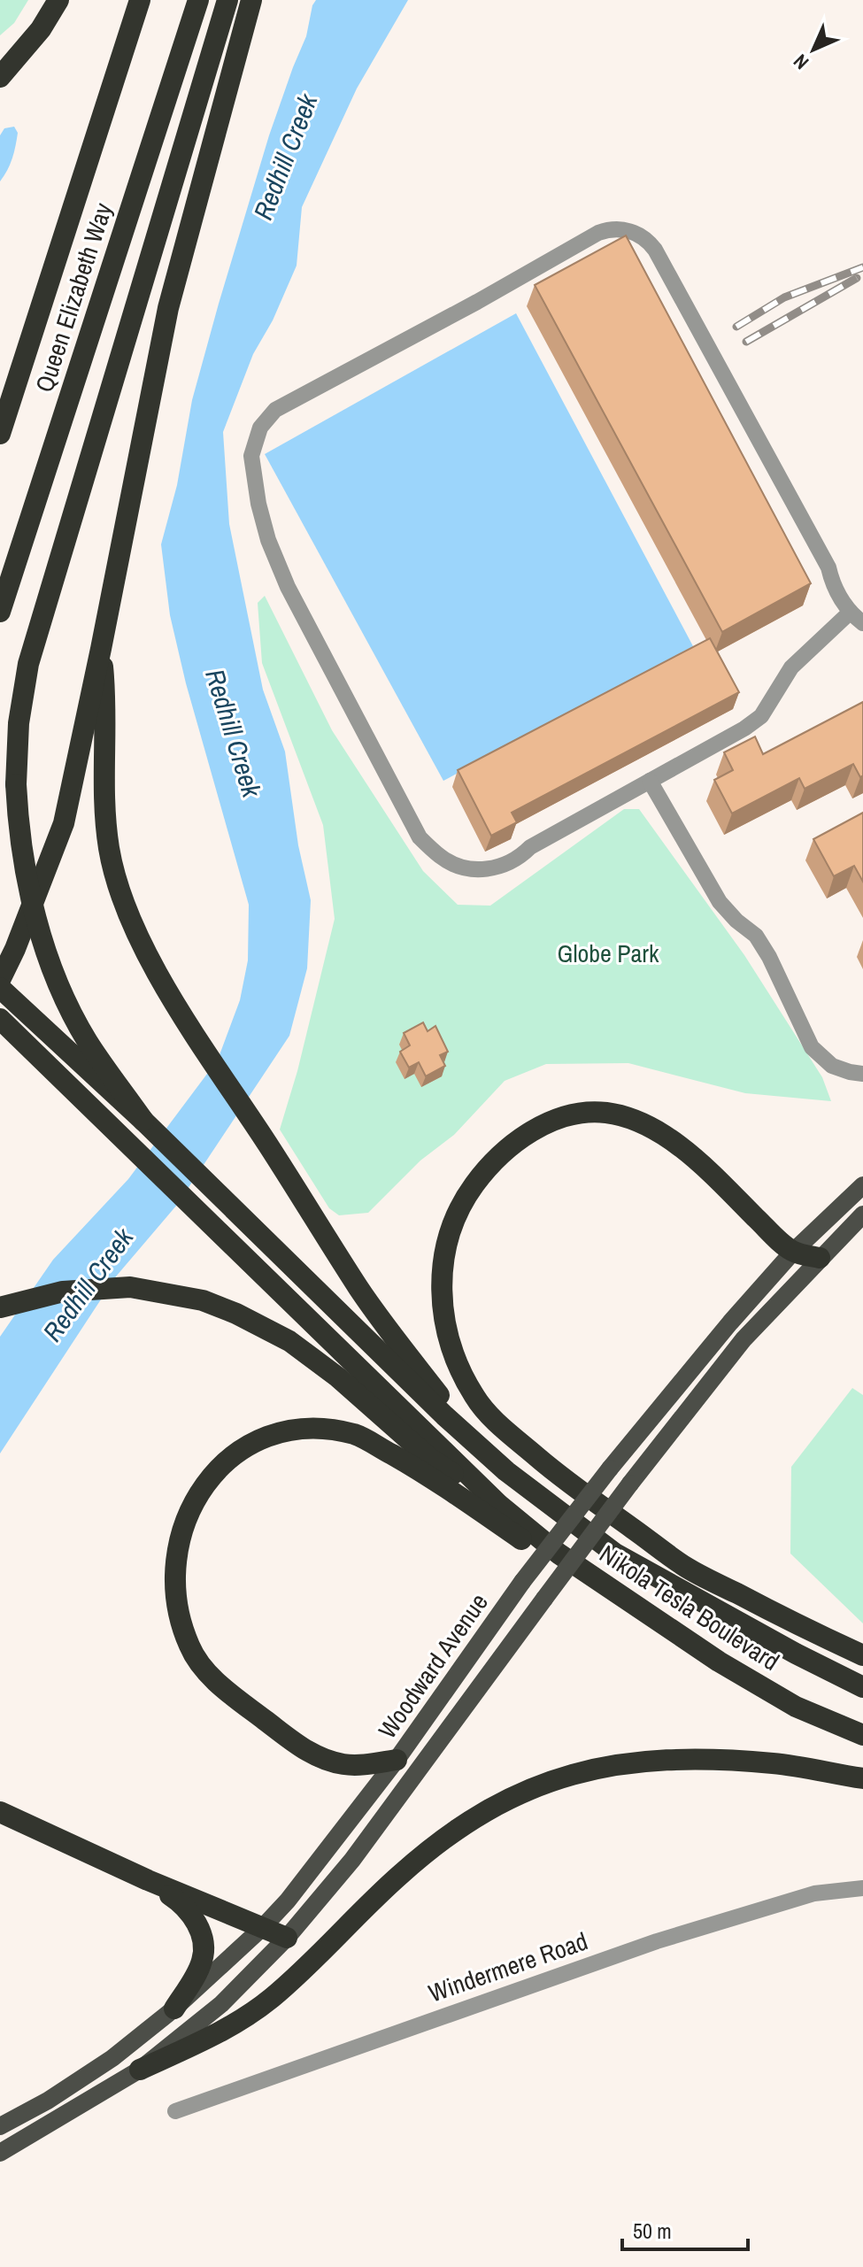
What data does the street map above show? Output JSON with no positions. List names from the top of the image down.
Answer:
{
  "streets": {
    "highway": ["Queen Elizabeth Way", "Nikola Tesla Boulevard"],
    "main road": ["Woodward Avenue"],
    "street": ["Windermere Road"]
  },
  "water": ["Redhill Creek"],
  "parks": ["Globe Park"],
  "scale_bar": "50 m",
  "north": "bottom left"
}
